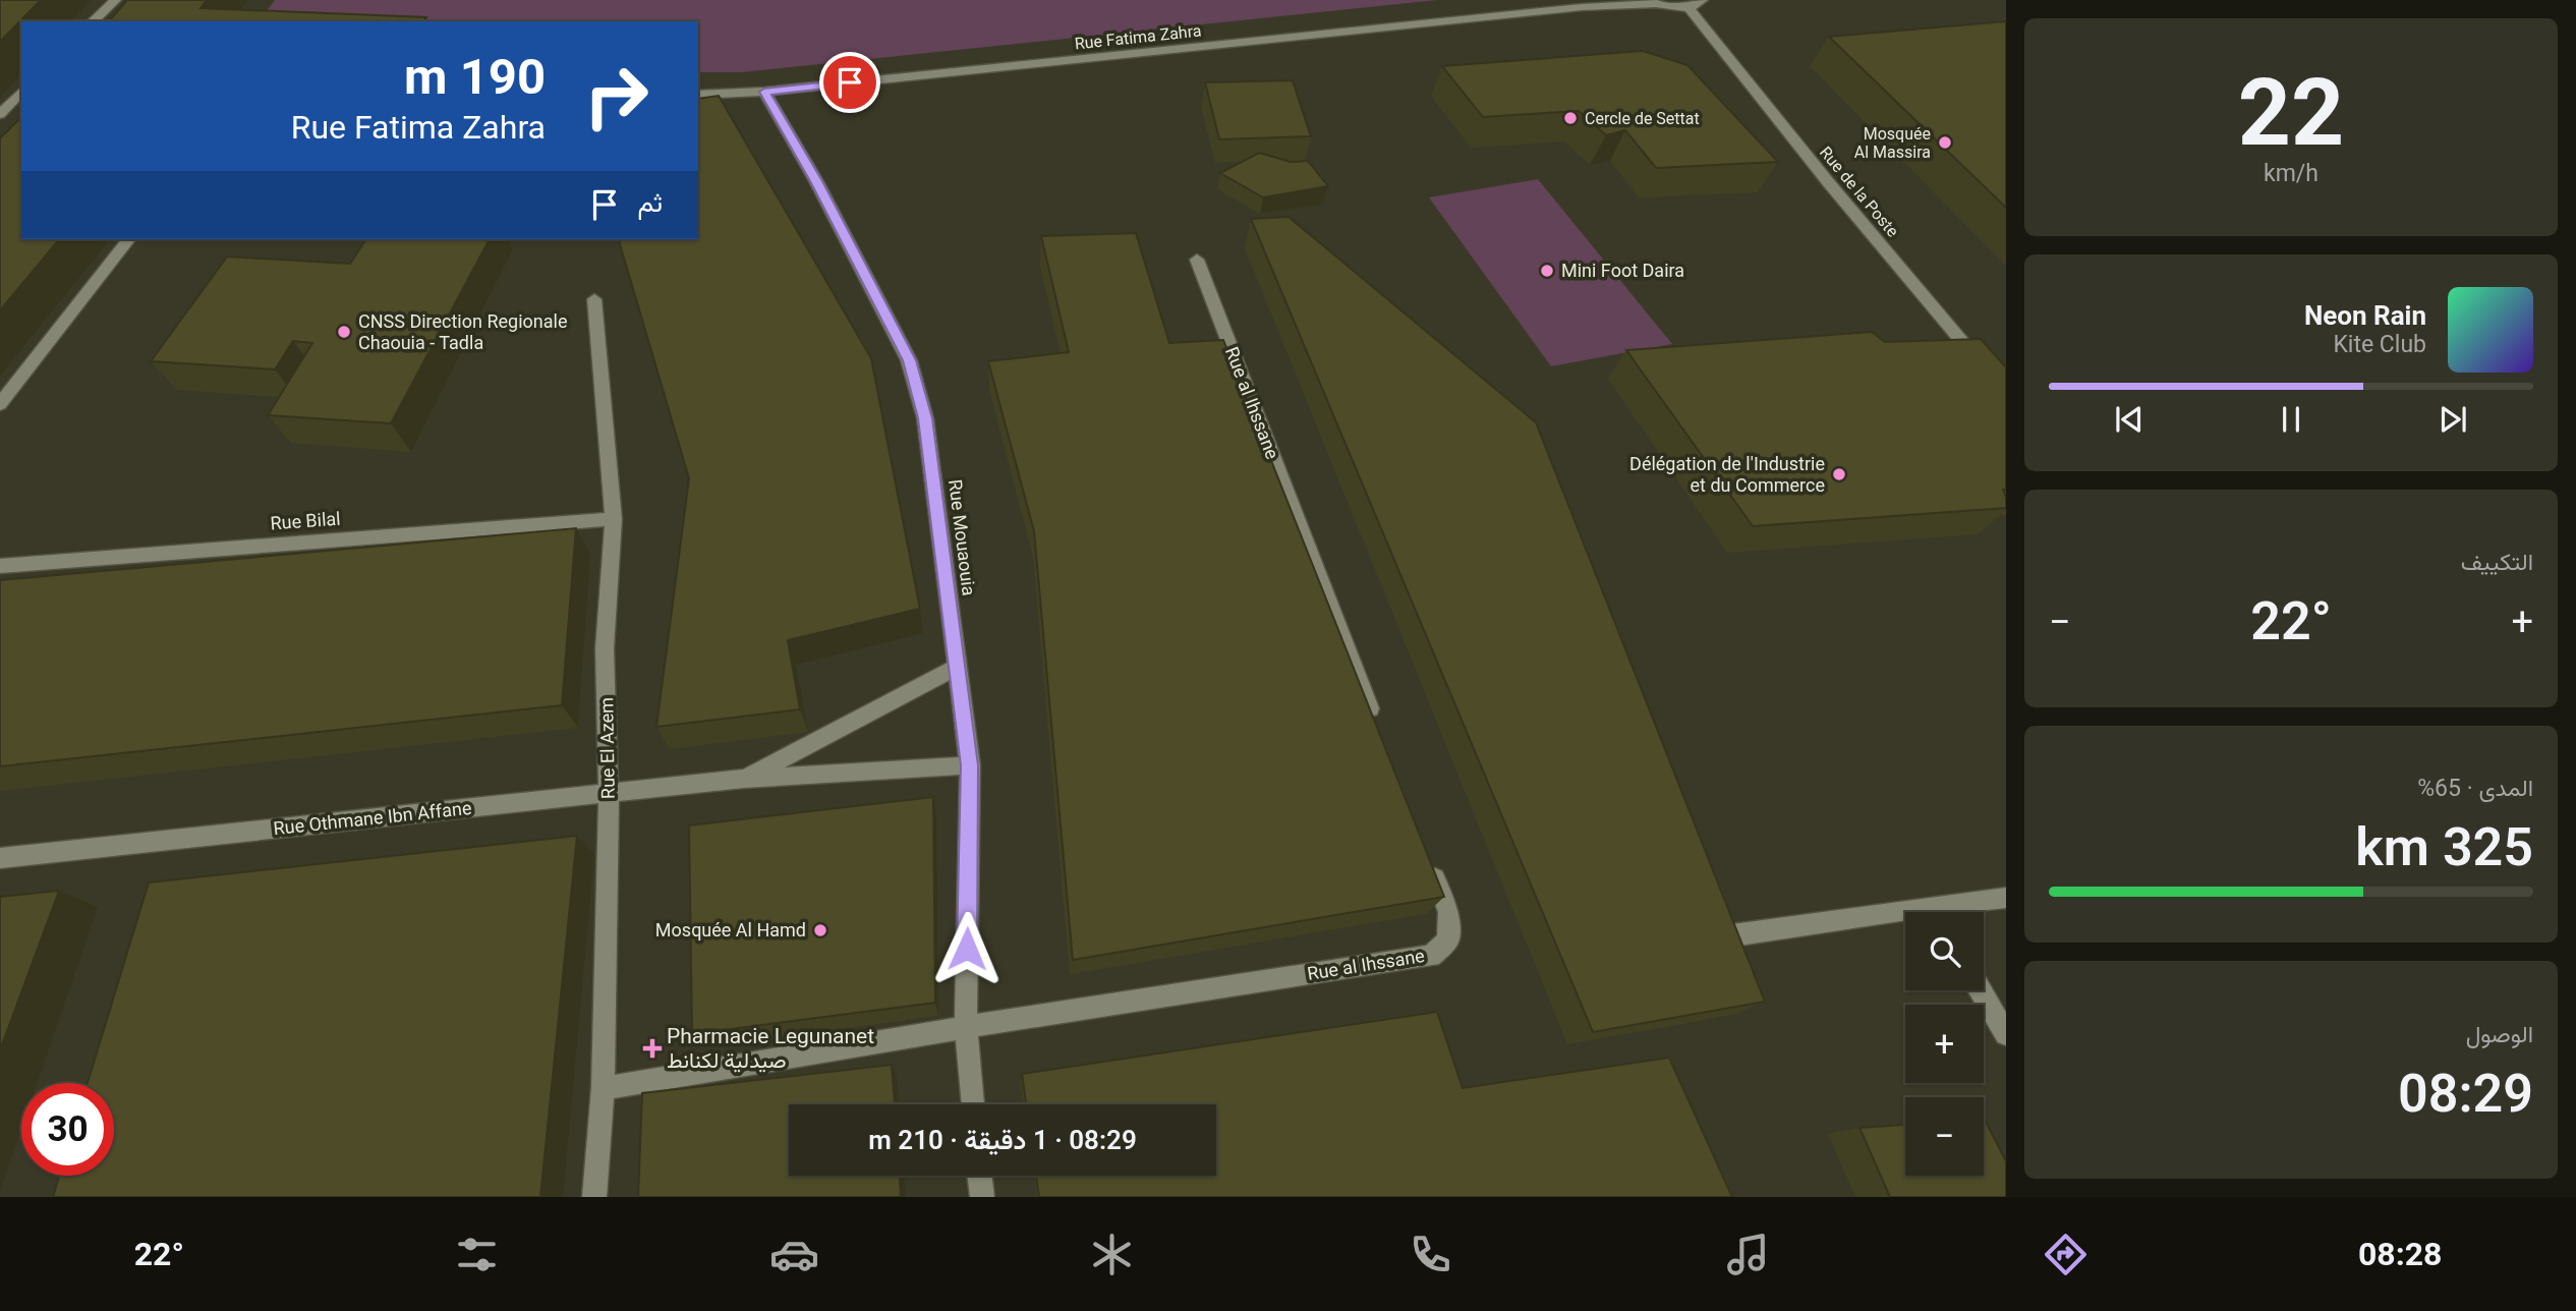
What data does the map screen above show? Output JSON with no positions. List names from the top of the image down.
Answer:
{
  "streets": {
    "street": [
      "Rue Fatima Zahra",
      "Rue de la Poste",
      "Rue al Ihssane",
      "Rue Bilal",
      "Rue Mouaouia",
      "Rue El Azem",
      "Rue Othmane Ibn Affane"
    ]
  },
  "crossings": [
    ["Rue Fatima Zahra", "Rue de la Poste"],
    ["Rue Fatima Zahra", "Rue Mouaouia"],
    ["Rue al Ihssane", "Rue Mouaouia"],
    ["Rue al Ihssane", "Rue El Azem"],
    ["Rue Bilal", "Rue El Azem"],
    ["Rue Mouaouia", "Rue Othmane Ibn Affane"],
    ["Rue El Azem", "Rue Othmane Ibn Affane"]
  ],
  "places": {
    "other": [
      "Cercle de Settat",
      "Mosquée Al Massira",
      "Mini Foot Daira",
      "CNSS Direction Regionale Chaouia - Tadla",
      "Délégation de l'Industrie et du Commerce",
      "Mosquée Al Hamd"
    ],
    "health": ["Pharmacie Legunanet صيدلية لكنانط"]
  },
  "page": {
    "tile": [
      ["22", "km/h"],
      "التكييف",
      ["المدى · 65%", "325 km"],
      ["الوصول", "08:29"]
    ],
    "turn": ["190 m", "Rue Fatima Zahra"],
    "then": "ثم",
    "song": ["Neon Rain", "Kite Club"],
    "heat": ["−", "22°", "+"],
    "map_buttons": ["+", "−"],
    "limit": "30",
    "trip": "08:29 · 1 دقيقة · 210 m",
    "tabs": ["08:28", "22°"]
  }
}
